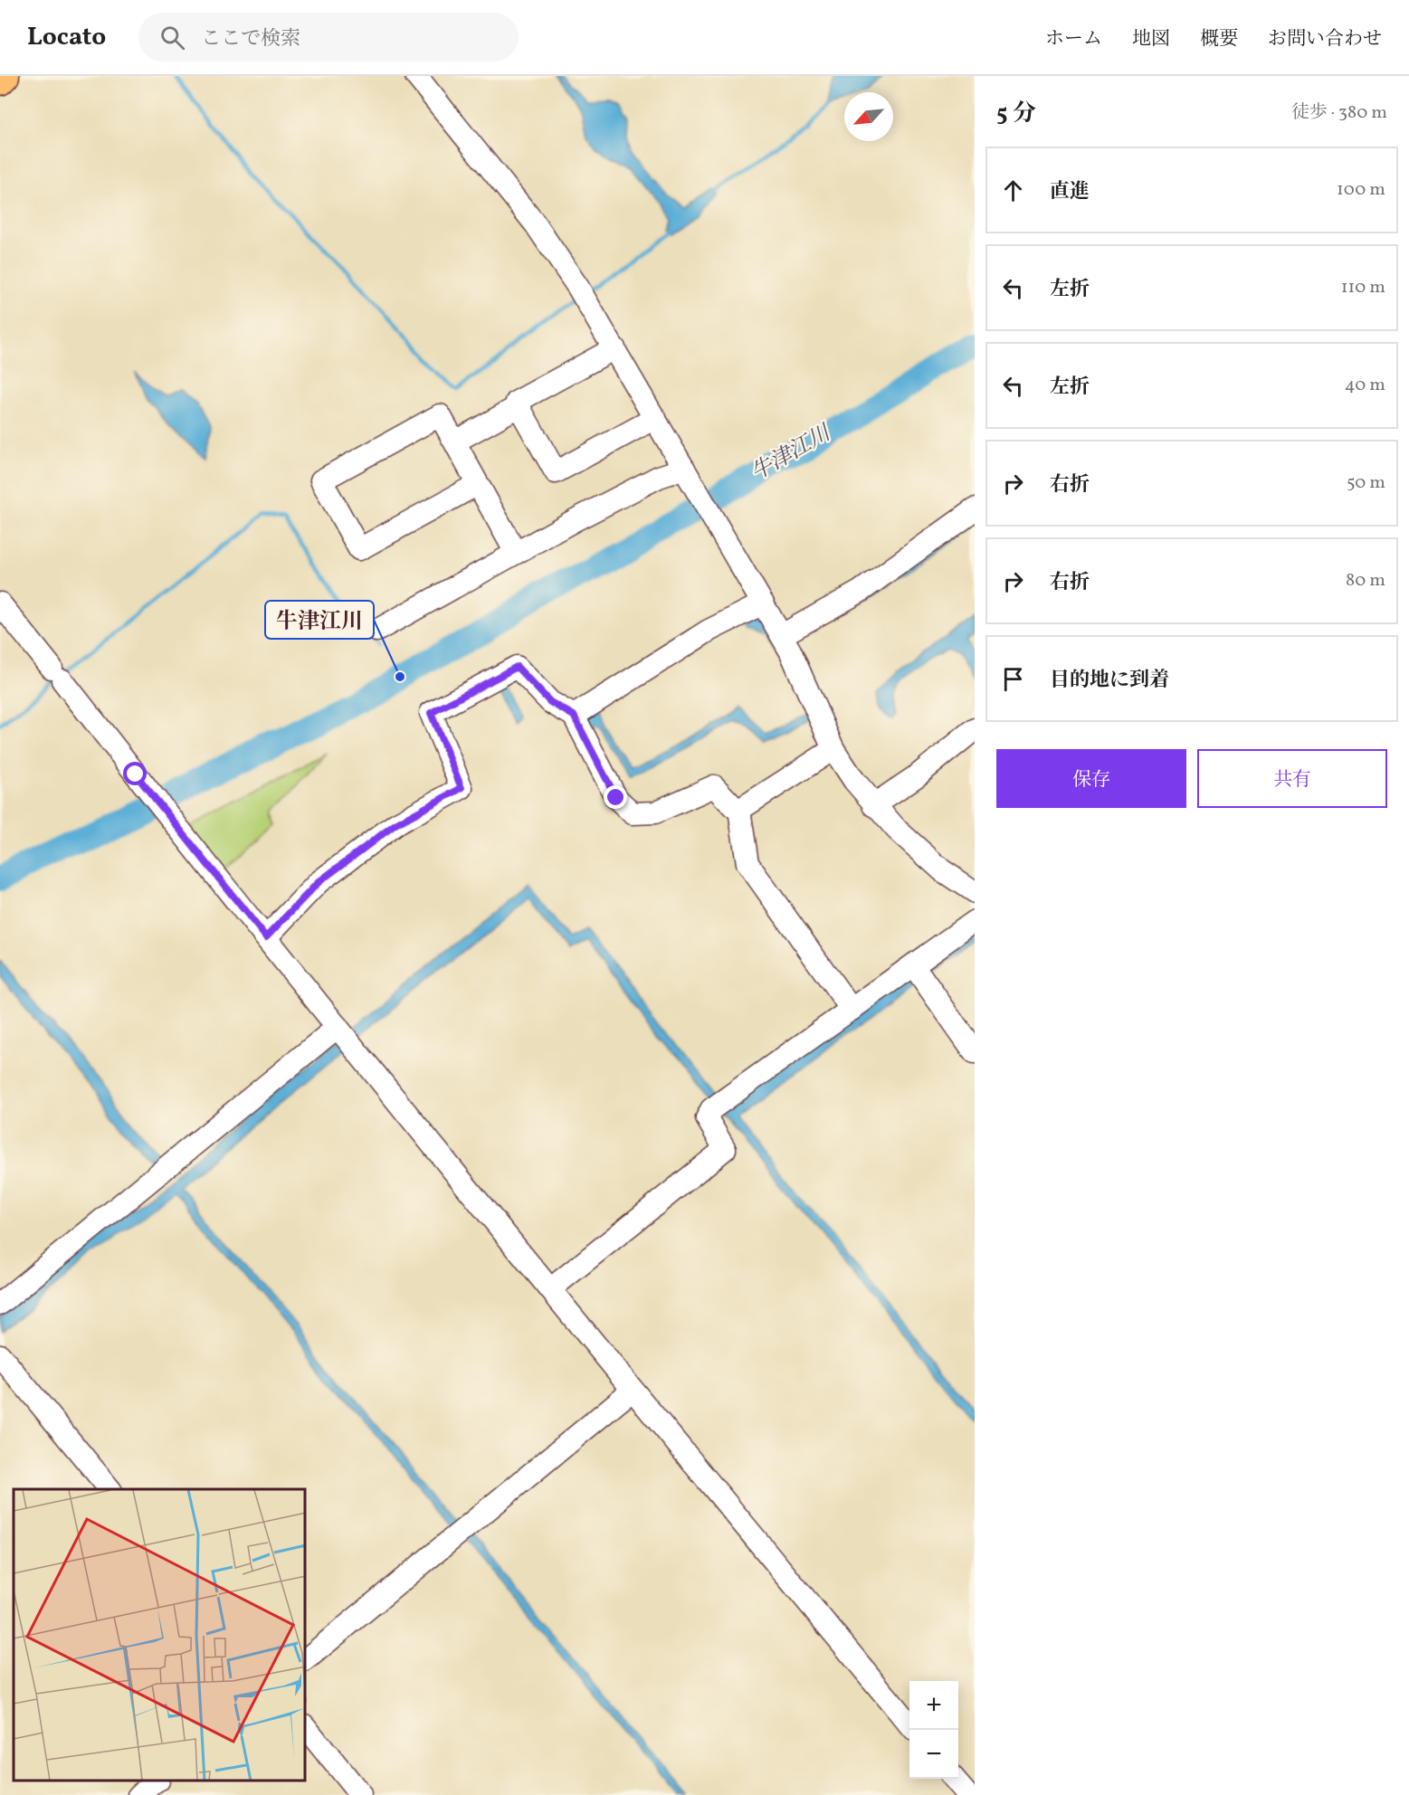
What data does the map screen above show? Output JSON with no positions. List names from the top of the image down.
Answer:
{
  "water": ["牛津江川"],
  "places": ["牛津江川"],
  "north": "bottom left",
  "page": {
    "header": "Locato",
    "search": "ここで検索",
    "nav": [
      "ホーム",
      "地図",
      "概要",
      "お問い合わせ"
    ],
    "heading": ["5 分", "徒歩 · 380 m"],
    "list": [
      ["直進", "100 m"],
      ["左折", "110 m"],
      ["左折", "40 m"],
      ["右折", "50 m"],
      ["右折", "80 m"],
      "目的地に到着"
    ],
    "buttons": ["保存", "共有"],
    "map_buttons": ["+", "−"]
  }
}
